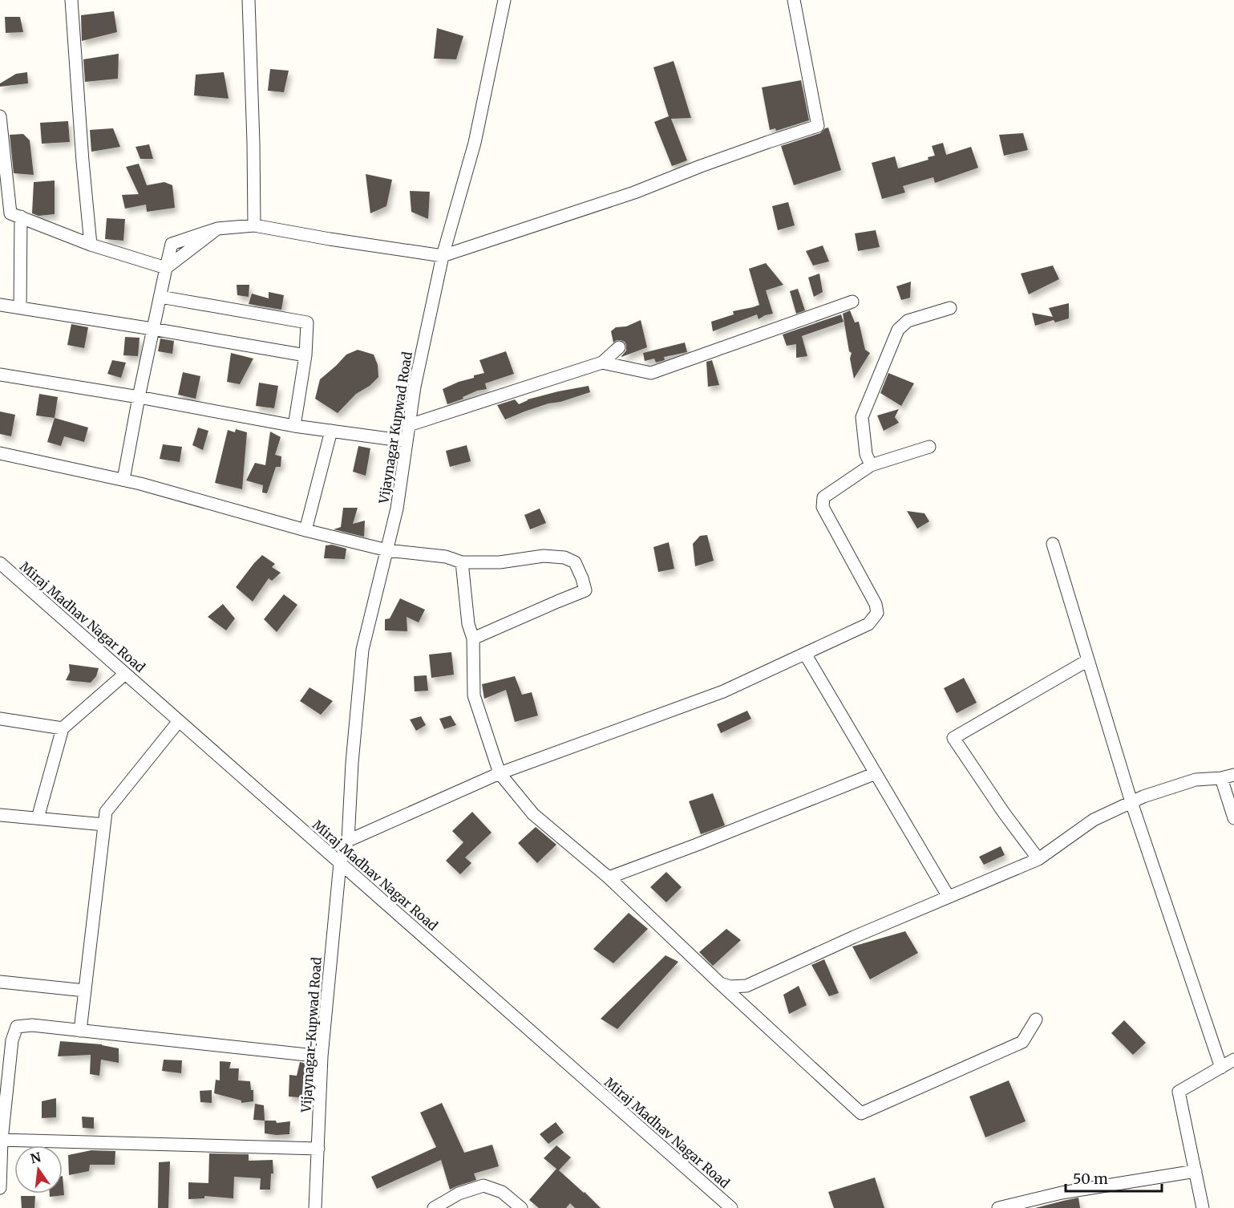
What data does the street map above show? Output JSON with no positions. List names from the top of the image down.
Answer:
{
  "streets": {
    "street": ["Vijaynagar Kupwad Road", "Miraj Madhav Nagar Road", "Vijaynagar-Kupwad Road"]
  },
  "crossings": [
    ["Vijaynagar Kupwad Road", "Miraj Madhav Nagar Road"],
    ["Vijaynagar Kupwad Road", "Vijaynagar-Kupwad Road"],
    ["Miraj Madhav Nagar Road", "Vijaynagar-Kupwad Road"]
  ],
  "scale_bar": "50 m",
  "north": "top"
}
